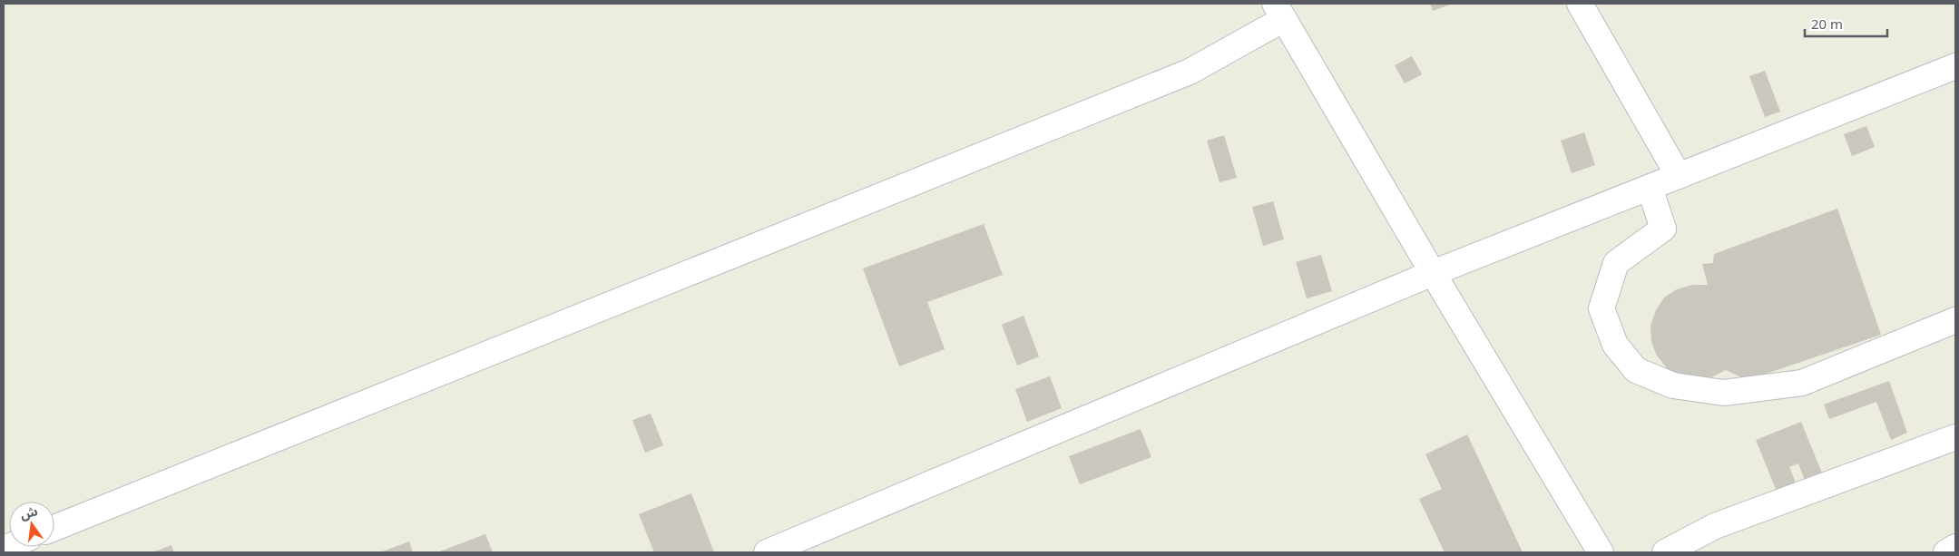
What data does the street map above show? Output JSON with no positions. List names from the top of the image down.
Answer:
{
  "scale_bar": "20 m",
  "north": "top"
}
